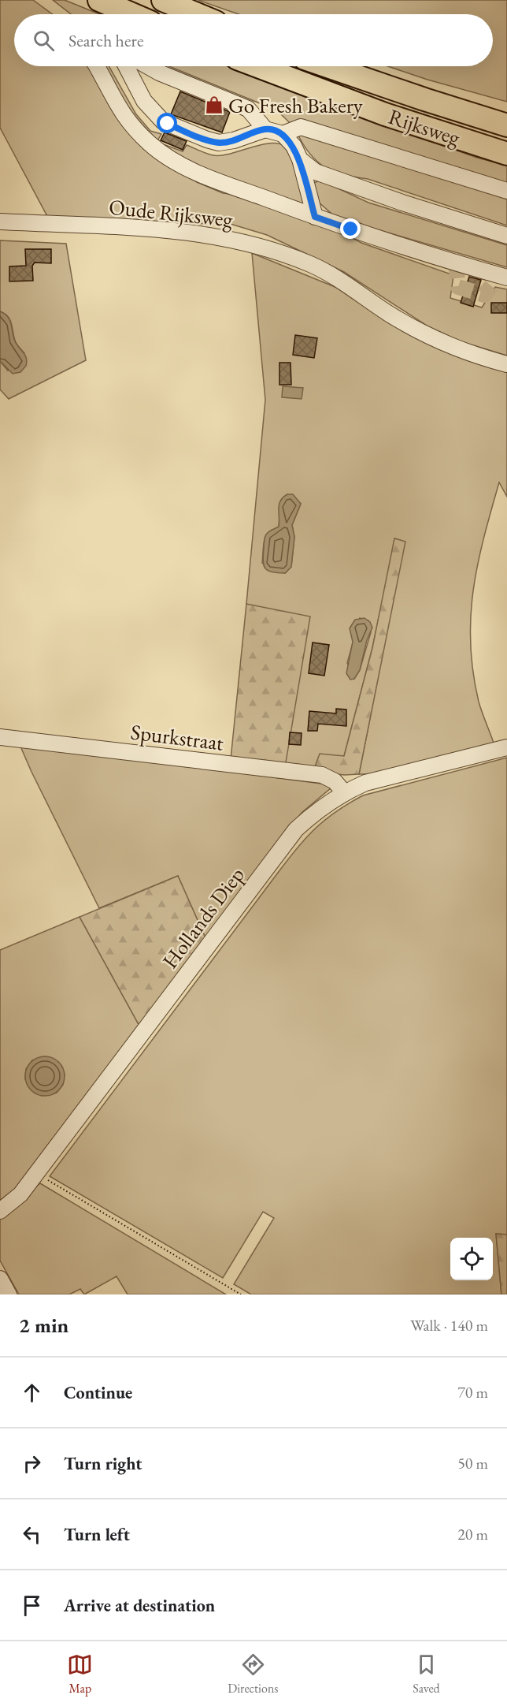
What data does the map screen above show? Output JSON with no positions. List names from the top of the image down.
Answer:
{
  "streets": {
    "highway": ["Rijksweg"],
    "street": ["Oude Rijksweg", "Spurkstraat", "Hollands Diep"]
  },
  "crossings": [
    ["Spurkstraat", "Hollands Diep"]
  ],
  "places": {
    "shop": ["Go Fresh Bakery"]
  },
  "page": {
    "search": "Search here",
    "heading": ["2 min", "Walk · 140 m"],
    "list": [
      ["Continue", "70 m"],
      ["Turn right", "50 m"],
      ["Turn left", "20 m"],
      "Arrive at destination"
    ],
    "nav": ["Map", "Directions", "Saved"]
  }
}
